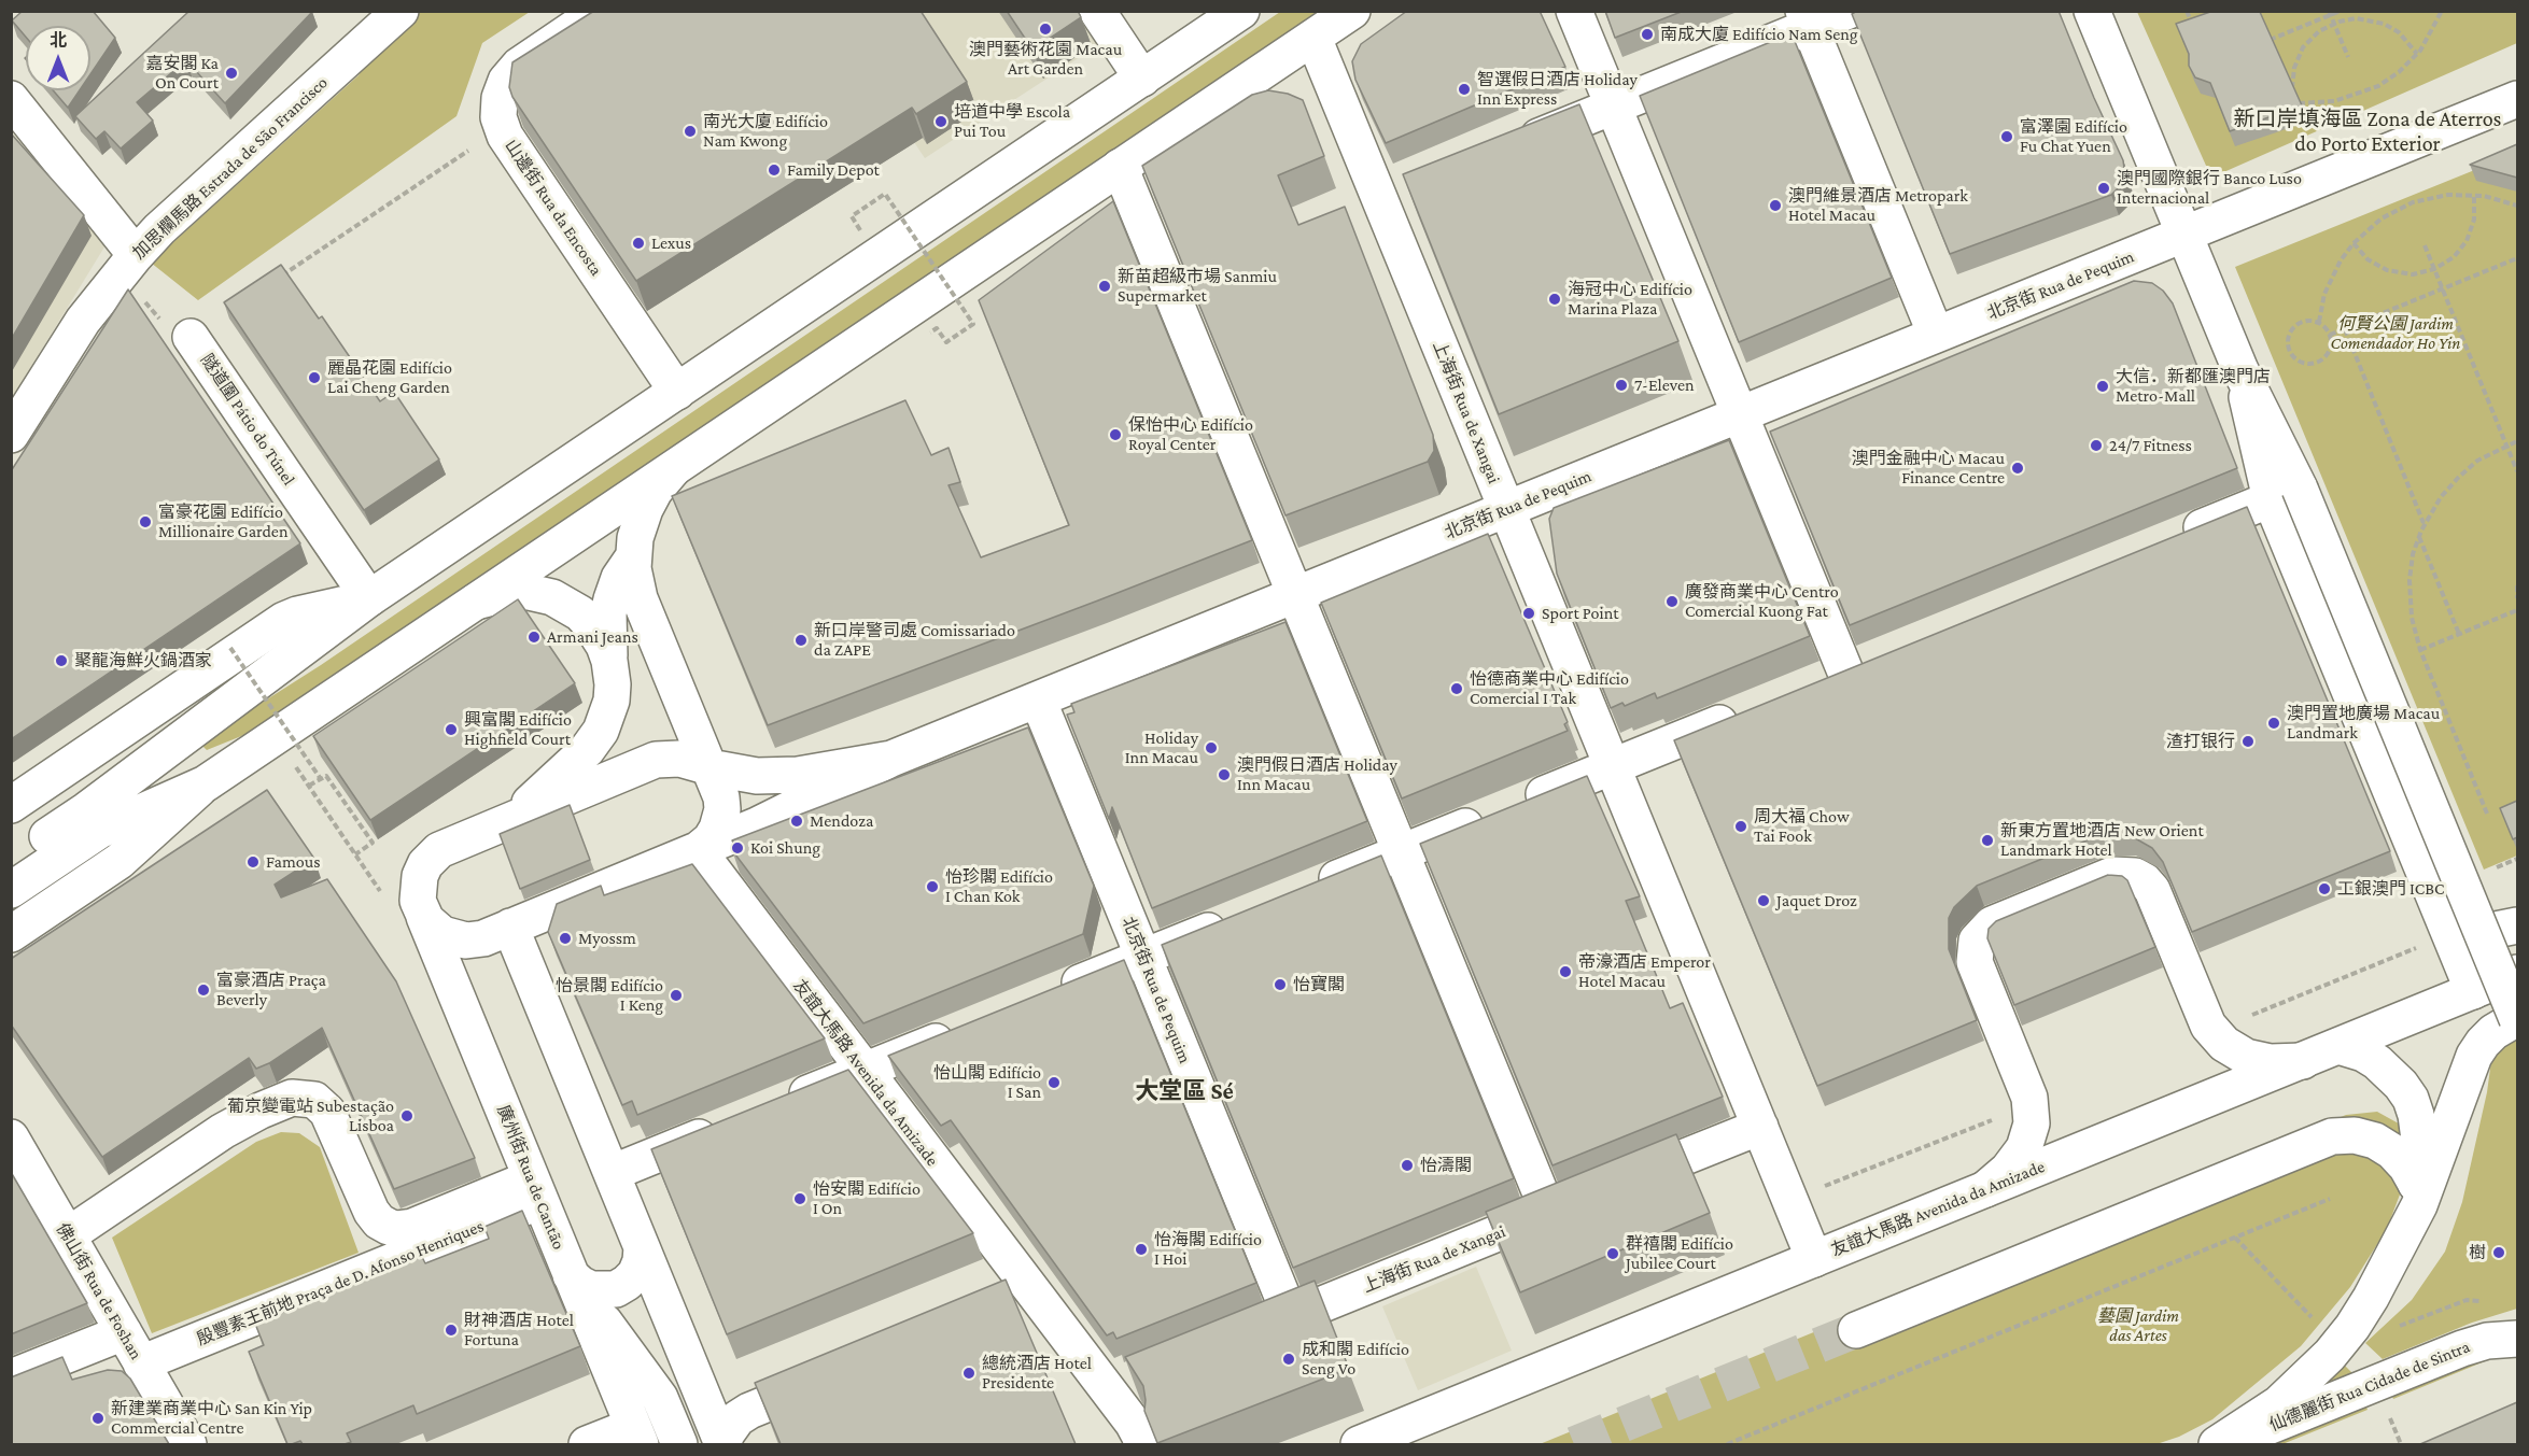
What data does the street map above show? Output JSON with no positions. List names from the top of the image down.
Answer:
{
  "streets": {
    "street": [
      "加思欄馬路 Estrada de São Francisco",
      "山邊街 Rua da Encosta",
      "北京街 Rua de Pequim",
      "上海街 Rua de Xangai",
      "隧道圍 Pátio do Túnel",
      "友誼大馬路 Avenida da Amizade",
      "廣州街 Rua de Cantão",
      "殷豐素王前地 Praça de D. Afonso Henriques",
      "佛山街 Rua de Foshan",
      "仙德麗街 Rua Cidade de Sintra"
    ]
  },
  "crossings": [
    ["北京街 Rua de Pequim", "上海街 Rua de Xangai"],
    ["上海街 Rua de Xangai", "友誼大馬路 Avenida da Amizade"],
    ["廣州街 Rua de Cantão", "殷豐素王前地 Praça de D. Afonso Henriques"],
    ["殷豐素王前地 Praça de D. Afonso Henriques", "佛山街 Rua de Foshan"]
  ],
  "districts": ["新口岸填海區 Zona de Aterros do Porto Exterior", "大堂區 Sé"],
  "parks": ["何賢公園 Jardim Comendador Ho Yin", "藝園 Jardim das Artes"],
  "places": [
    "澳門藝術花園 Macau Art Garden",
    "南成大廈 Edifício Nam Seng",
    "嘉安閣 Ka On Court",
    "智選假日酒店 Holiday Inn Express",
    "培道中學 Escola Pui Tou",
    "南光大廈 Edifício Nam Kwong",
    "富澤園 Edifício Fu Chat Yuen",
    "Family Depot",
    "澳門國際銀行 Banco Luso Internacional",
    "澳門維景酒店 Metropark Hotel Macau",
    "Lexus",
    "新苗超級市場 Sanmiu Supermarket",
    "海冠中心 Edifício Marina Plaza",
    "麗晶花園 Edifício Lai Cheng Garden",
    "7-Eleven",
    "大信．新都匯澳門店 Metro-Mall",
    "保怡中心 Edifício Royal Center",
    "24/7 Fitness",
    "澳門金融中心 Macau Finance Centre",
    "富豪花園 Edifício Millionaire Garden",
    "廣發商業中心 Centro Comercial Kuong Fat",
    "Sport Point",
    "Armani Jeans",
    "新口岸警司處 Comissariado da ZAPE",
    "聚龍海鮮火鍋酒家",
    "怡德商業中心 Edifício Comercial I Tak",
    "澳門置地廣場 Macau Landmark",
    "興富閣 Edifício Highfield Court",
    "渣打银行",
    "Holiday Inn Macau",
    "澳門假日酒店 Holiday Inn Macau",
    "Mendoza",
    "周大福 Chow Tai Fook",
    "新東方置地酒店 New Orient Landmark Hotel",
    "Koi Shung",
    "Famous",
    "怡珍閣 Edifício I Chan Kok",
    "工銀澳門 ICBC",
    "Jaquet Droz",
    "Myossm",
    "帝濠酒店 Emperor Hotel Macau",
    "怡寶閣",
    "富豪酒店 Praça Beverly",
    "怡景閣 Edifício I Keng",
    "怡山閣 Edifício I San",
    "葡京變電站 Subestação Lisboa",
    "怡濤閣",
    "怡安閣 Edifício I On",
    "怡海閣 Edifício I Hoi",
    "樹",
    "群禧閣 Edifício Jubilee Court",
    "財神酒店 Hotel Fortuna",
    "成和閣 Edifício Seng Vo",
    "總統酒店 Hotel Presidente",
    "新建業商業中心 San Kin Yip Commercial Centre"
  ],
  "north": "top"
}
